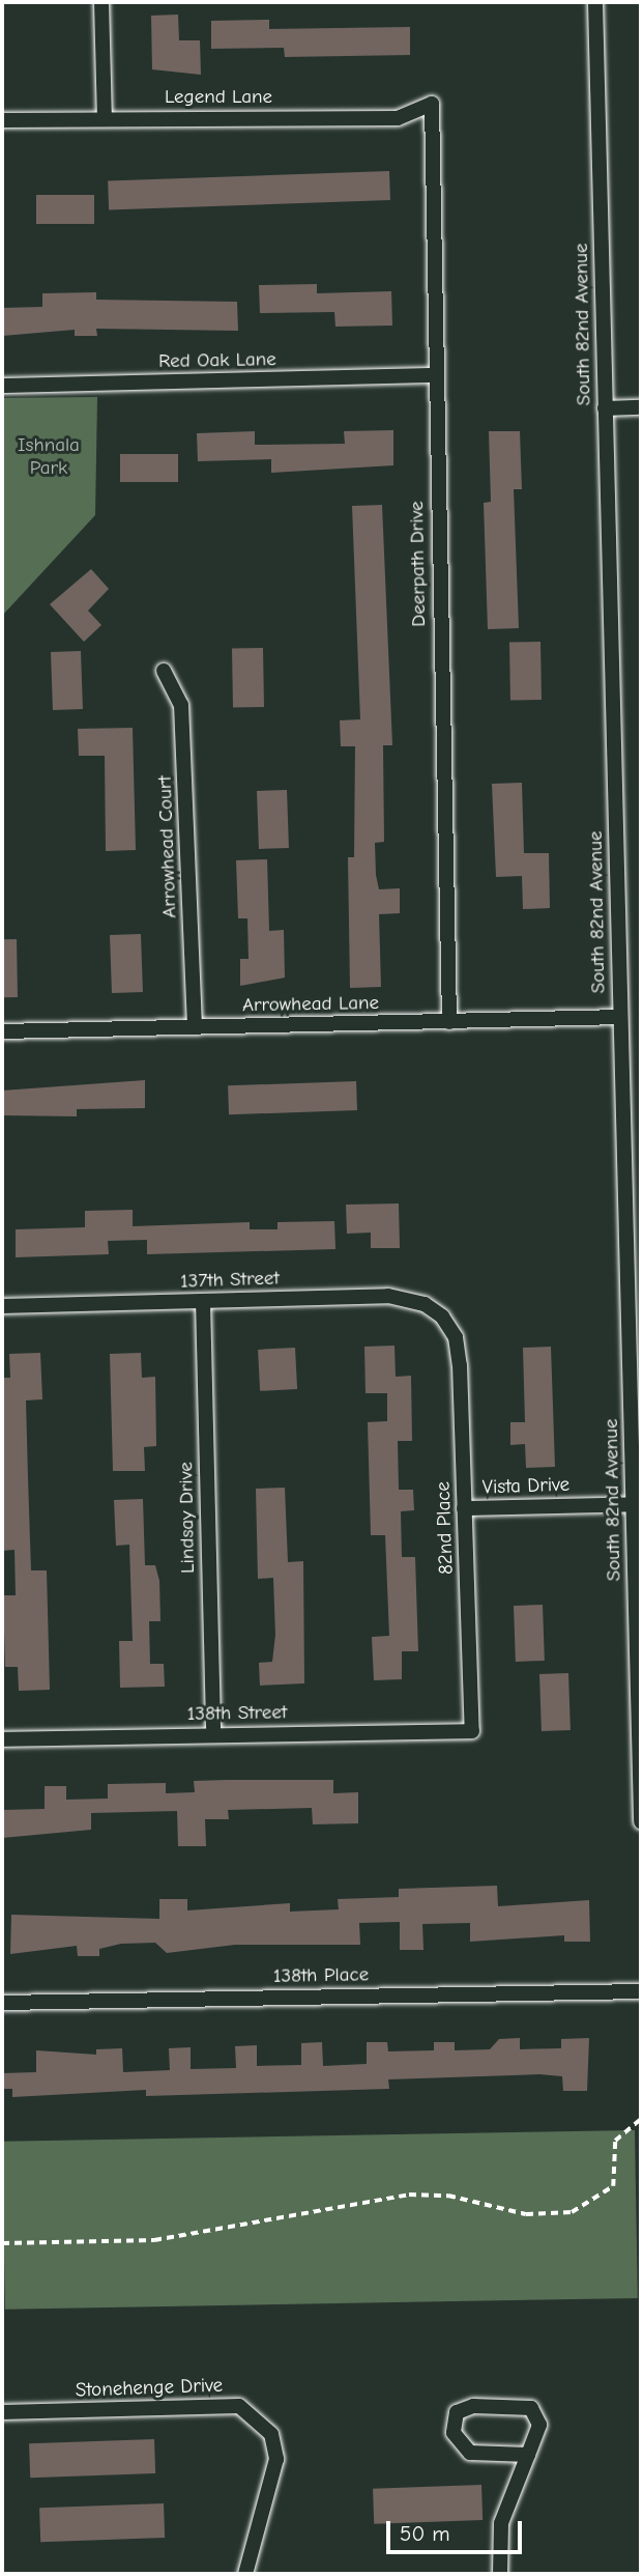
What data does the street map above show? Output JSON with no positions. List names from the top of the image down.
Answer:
{
  "streets": {
    "street": [
      "Legend Lane",
      "South 82nd Avenue",
      "Red Oak Lane",
      "Deerpath Drive",
      "Arrowhead Court",
      "Arrowhead Lane",
      "137th Street",
      "Vista Drive",
      "Lindsay Drive",
      "82nd Place",
      "138th Street",
      "138th Place",
      "Stonehenge Drive"
    ]
  },
  "crossings": [
    ["Legend Lane", "Deerpath Drive"],
    ["South 82nd Avenue", "Arrowhead Lane"],
    ["South 82nd Avenue", "Vista Drive"],
    ["Red Oak Lane", "Deerpath Drive"],
    ["Deerpath Drive", "Arrowhead Lane"],
    ["Arrowhead Court", "Arrowhead Lane"],
    ["137th Street", "Lindsay Drive"],
    ["137th Street", "82nd Place"],
    ["Vista Drive", "82nd Place"],
    ["Lindsay Drive", "138th Street"],
    ["82nd Place", "138th Street"]
  ],
  "parks": ["Ishnala Park"],
  "scale_bar": "50 m"
}
